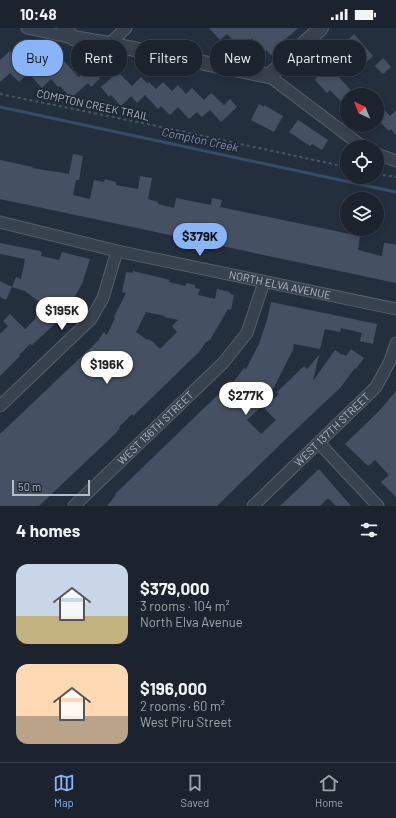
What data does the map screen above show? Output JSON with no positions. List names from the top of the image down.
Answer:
{
  "streets": {
    "street": ["NORTH ELVA AVENUE", "WEST 136TH STREET", "WEST 137TH STREET"],
    "path": ["COMPTON CREEK TRAIL"]
  },
  "crossings": [
    ["NORTH ELVA AVENUE", "WEST 136TH STREET"]
  ],
  "water": ["Compton Creek"],
  "scale_bar": "50 m",
  "north": "top left",
  "page": {
    "status": "10:48",
    "chip": [
      "Buy",
      "Rent",
      "Filters",
      "New",
      "Apartment"
    ],
    "price": [
      "$379K",
      "$195K",
      "$196K",
      "$277K"
    ],
    "scale": "50 m",
    "heading": "4 homes",
    "list": [
      {
        "name": "$379,000",
        "note": "3 rooms · 104 m² · North Elva Avenue"
      },
      {
        "name": "$196,000",
        "note": "2 rooms · 60 m² · West Piru Street"
      }
    ],
    "tabs": ["Map", "Saved", "Home"]
  }
}
